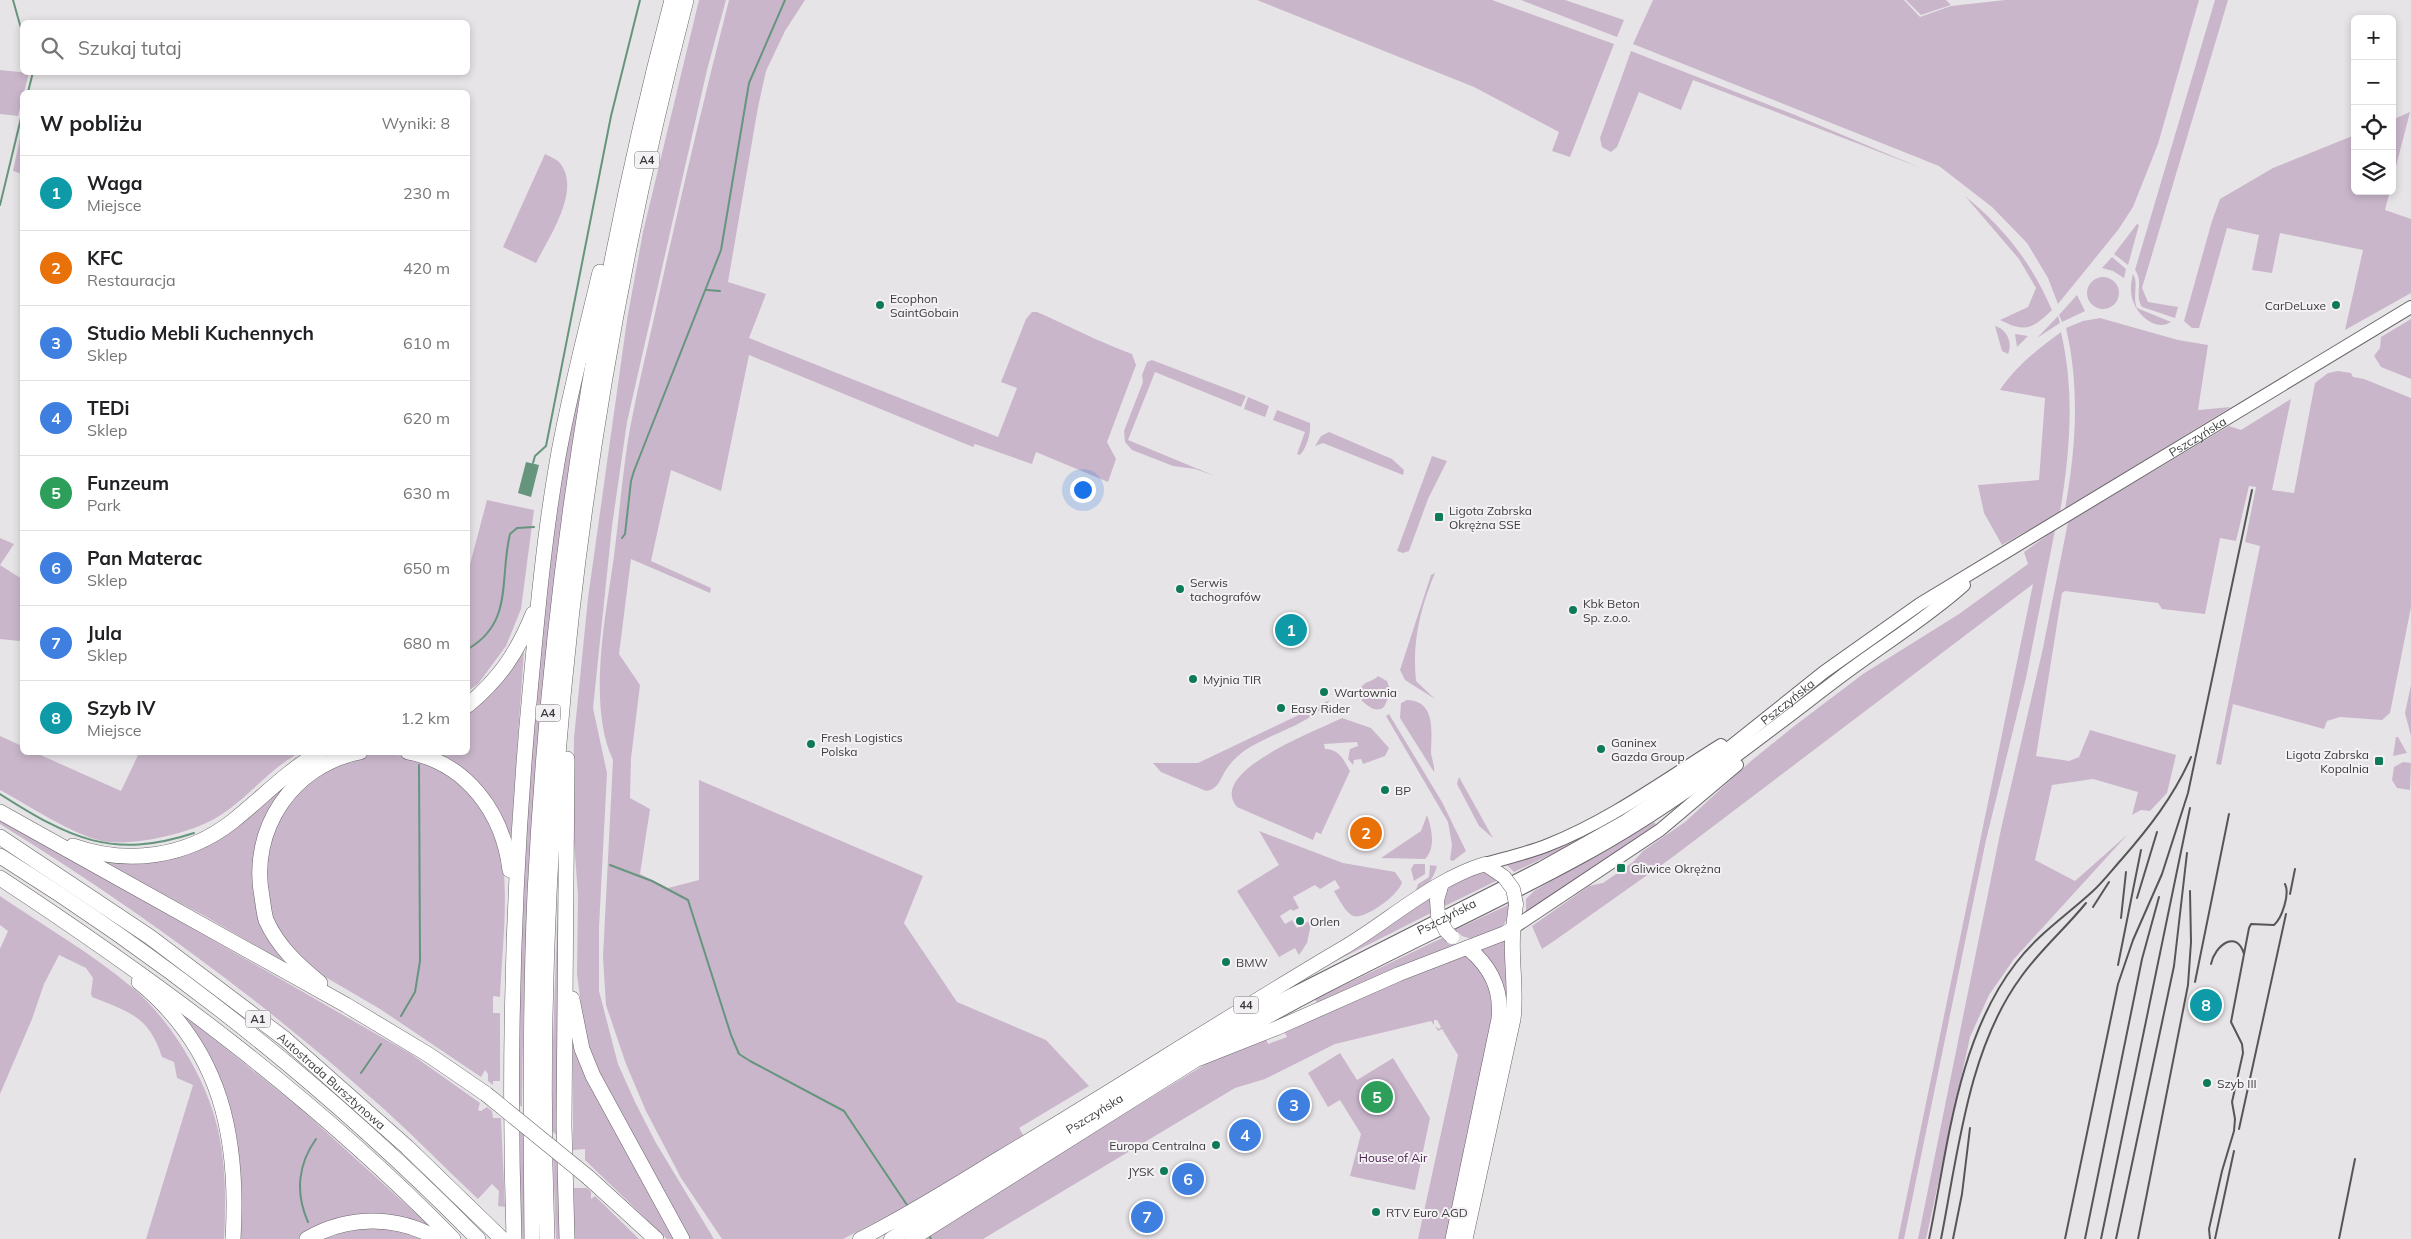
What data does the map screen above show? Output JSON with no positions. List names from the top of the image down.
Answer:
{
  "streets": {
    "highway": ["A4", "A1", "Autostrada Bursztynowa"],
    "main road": ["Pszczyńska", "44"]
  },
  "crossings": [
    ["Pszczyńska", "44"]
  ],
  "parks": ["House of Air"],
  "places": {
    "other": [
      "Ecophon SaintGobain",
      "CarDeLuxe",
      "Serwis tachografów",
      "Kbk Beton Sp. z.o.o.",
      "Myjnia TIR",
      "Wartownia",
      "Easy Rider",
      "Fresh Logistics Polska",
      "Ganinex Gazda Group",
      "BP",
      "Orlen",
      "BMW",
      "Szyb III",
      "Europa Centralna",
      "JYSK",
      "RTV Euro AGD"
    ],
    "transit": ["Ligota Zabrska Okrężna SSE", "Ligota Zabrska Kopalnia", "Gliwice Okrężna"]
  },
  "page": {
    "map_buttons": ["+", "−"],
    "search": "Szukaj tutaj",
    "heading": ["W pobliżu", "Wyniki: 8"],
    "list": [
      {
        "mark": "1",
        "name": "Waga",
        "note": "Miejsce",
        "value": "230 m"
      },
      {
        "mark": "2",
        "name": "KFC",
        "note": "Restauracja",
        "value": "420 m"
      },
      {
        "mark": "3",
        "name": "Studio Mebli Kuchennych",
        "note": "Sklep",
        "value": "610 m"
      },
      {
        "mark": "4",
        "name": "TEDi",
        "note": "Sklep",
        "value": "620 m"
      },
      {
        "mark": "5",
        "name": "Funzeum",
        "note": "Park",
        "value": "630 m"
      },
      {
        "mark": "6",
        "name": "Pan Materac",
        "note": "Sklep",
        "value": "650 m"
      },
      {
        "mark": "7",
        "name": "Jula",
        "note": "Sklep",
        "value": "680 m"
      },
      {
        "mark": "8",
        "name": "Szyb IV",
        "note": "Miejsce",
        "value": "1.2 km"
      }
    ],
    "pins": [
      "1",
      "2",
      "8",
      "5",
      "3",
      "4",
      "6",
      "7"
    ]
  }
}
